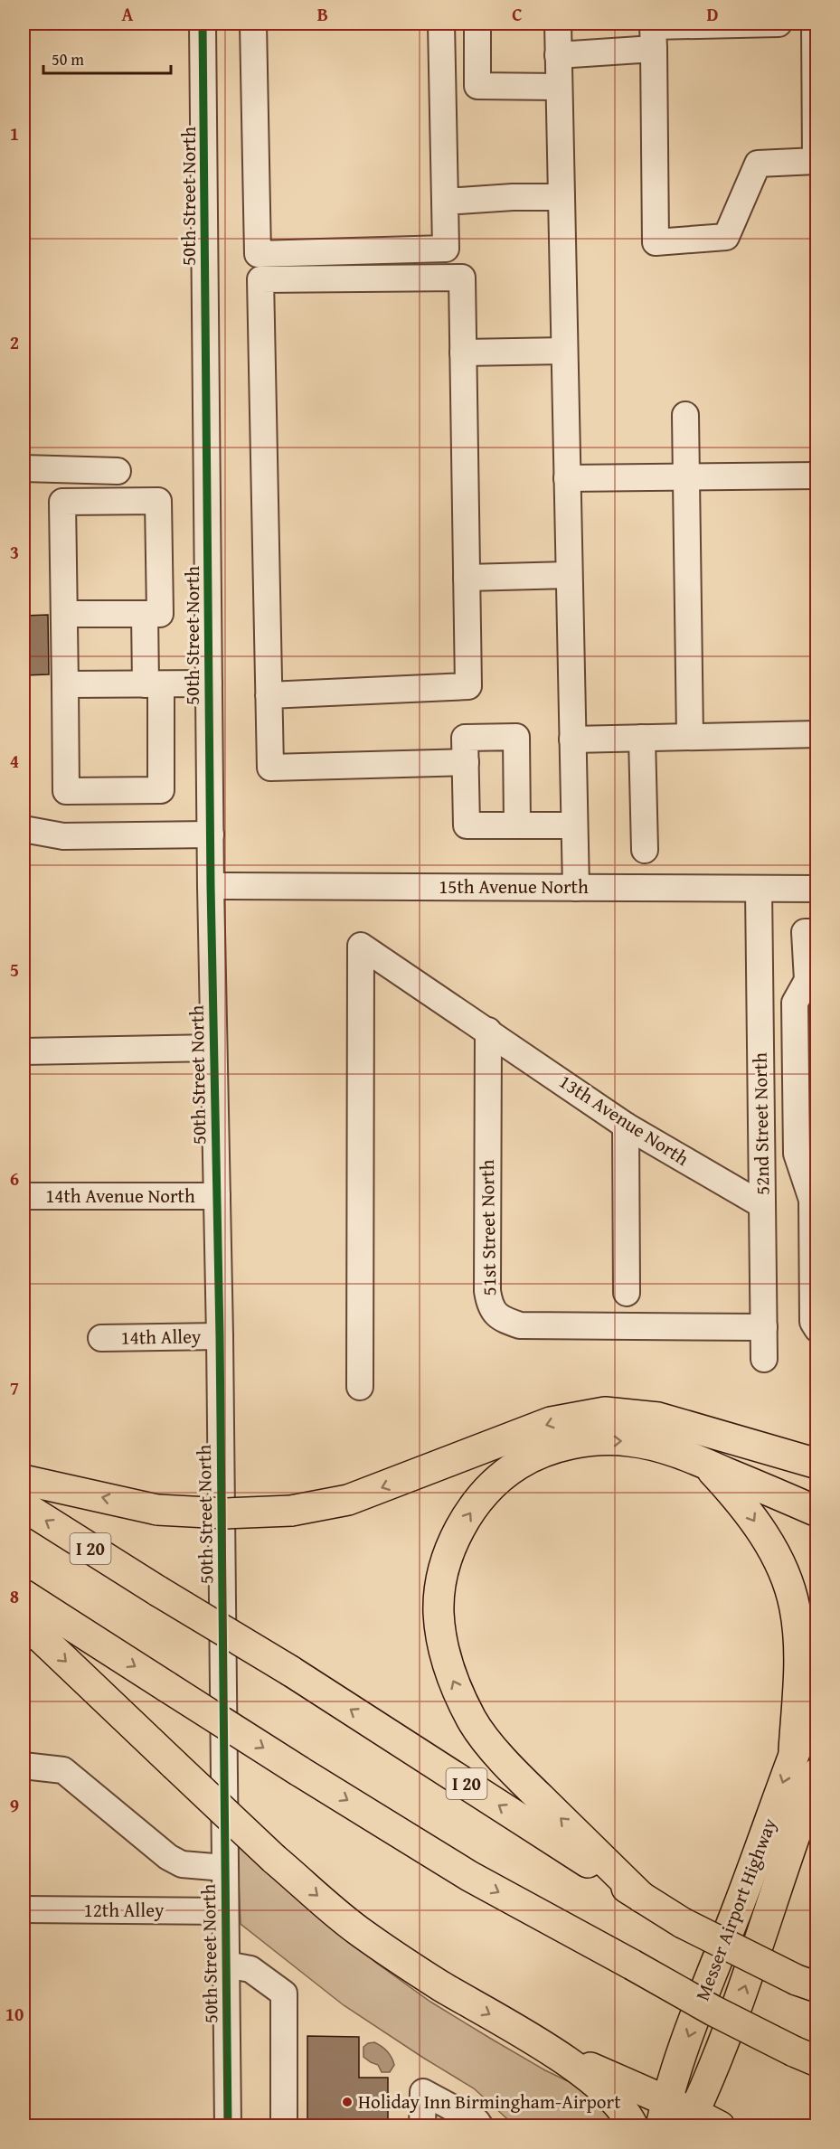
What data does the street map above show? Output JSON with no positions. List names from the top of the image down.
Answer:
{
  "streets": {
    "main road": ["I 20", "Messer Airport Highway"],
    "street": [
      "50th Street North",
      "15th Avenue North",
      "13th Avenue North",
      "52nd Street North",
      "14th Avenue North",
      "51st Street North",
      "14th Alley",
      "12th Alley"
    ]
  },
  "crossings": [
    ["50th Street North", "15th Avenue North"],
    ["50th Street North", "14th Avenue North"],
    ["50th Street North", "14th Alley"],
    ["50th Street North", "12th Alley"],
    ["15th Avenue North", "52nd Street North"],
    ["13th Avenue North", "52nd Street North"],
    ["13th Avenue North", "51st Street North"],
    ["52nd Street North", "51st Street North"]
  ],
  "places": ["Holiday Inn Birmingham-Airport"],
  "scale_bar": "50 m",
  "grid": {
    "columns": [
      "A",
      "B",
      "C",
      "D"
    ],
    "rows": [
      "1",
      "2",
      "3",
      "4",
      "5",
      "6",
      "7",
      "8",
      "9",
      "10"
    ]
  }
}
